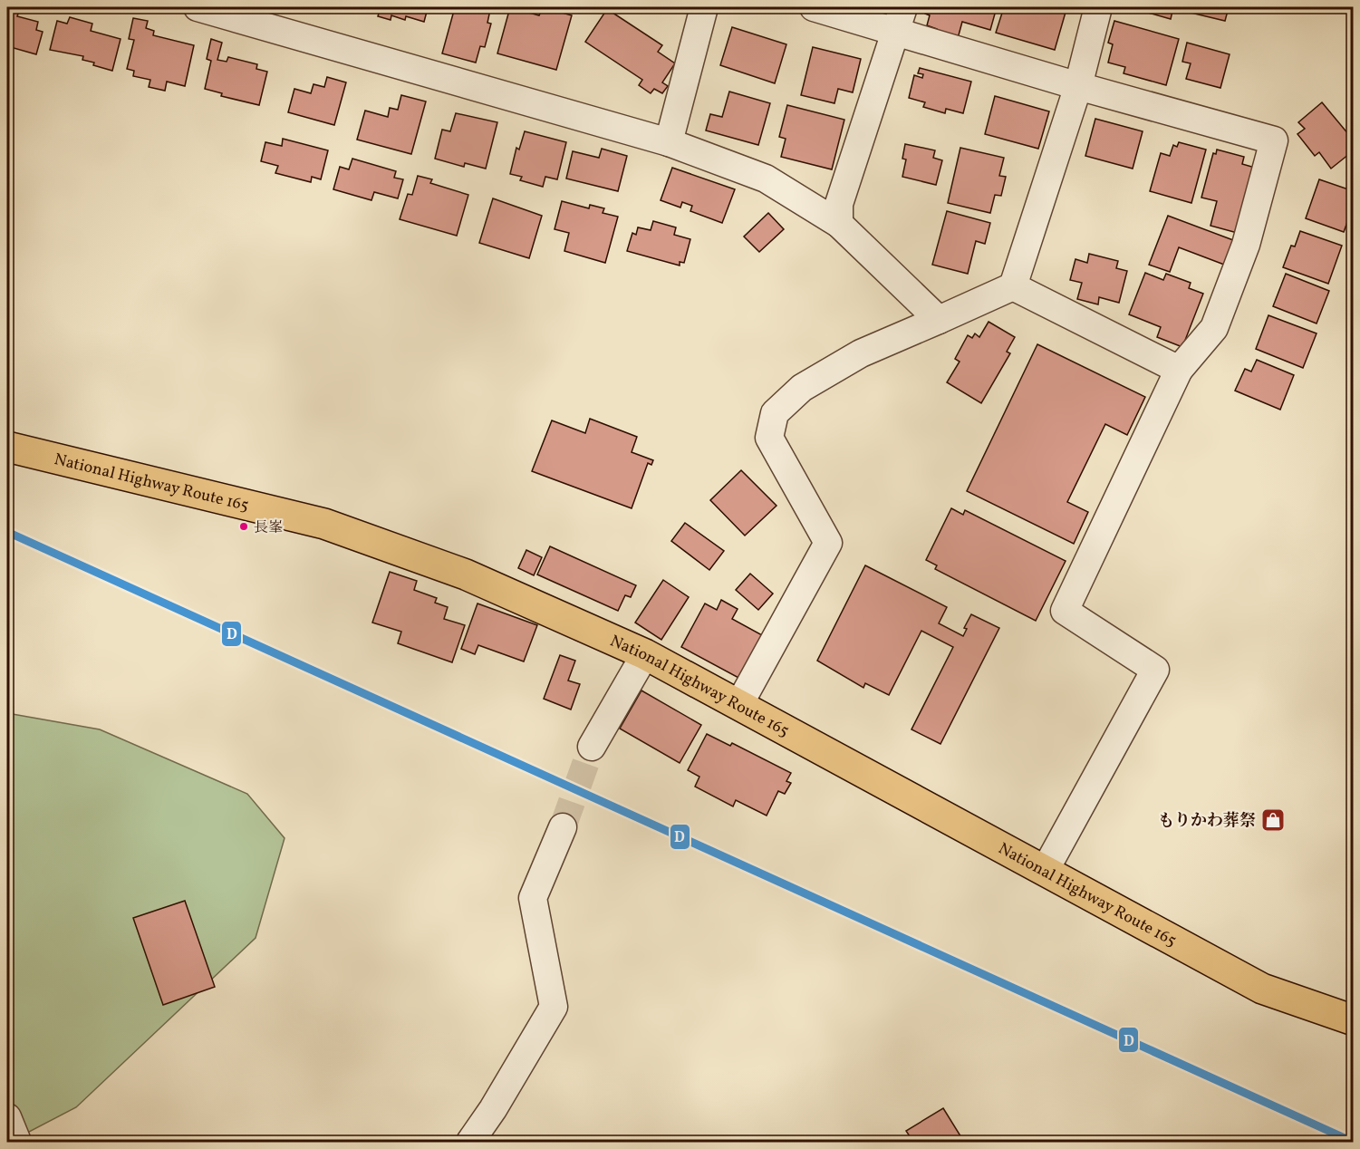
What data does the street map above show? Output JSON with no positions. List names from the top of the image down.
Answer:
{
  "streets": {
    "highway": ["National Highway Route 165"]
  },
  "places": {
    "other": ["長峯"],
    "shop": ["もりかわ葬祭"]
  },
  "lines": ["transit line D"]
}
